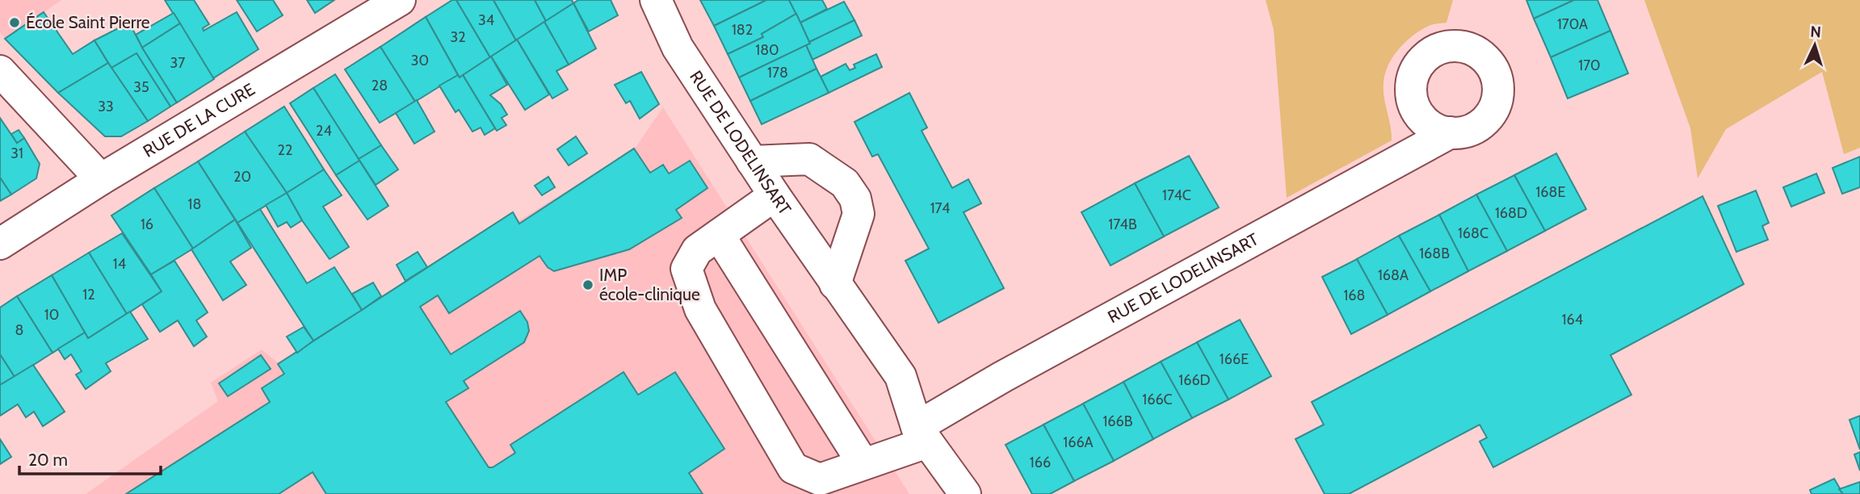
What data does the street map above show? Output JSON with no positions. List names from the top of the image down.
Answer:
{
  "streets": {
    "street": ["RUE DE LA CURE", "RUE DE LODELINSART"]
  },
  "places": ["École Saint Pierre", "IMP école-clinique"],
  "house_numbers": [
    "34",
    "170A",
    "182",
    "32",
    "180",
    "30",
    "37",
    "170",
    "178",
    "28",
    "35",
    "33",
    "24",
    "22",
    "31",
    "20",
    "168E",
    "174C",
    "18",
    "174",
    "168D",
    "16",
    "174B",
    "168C",
    "168B",
    "14",
    "168A",
    "12",
    "168",
    "10",
    "164",
    "8",
    "166E",
    "166D",
    "166C",
    "166B",
    "166A",
    "166"
  ],
  "scale_bar": "20 m",
  "north": "top"
}
